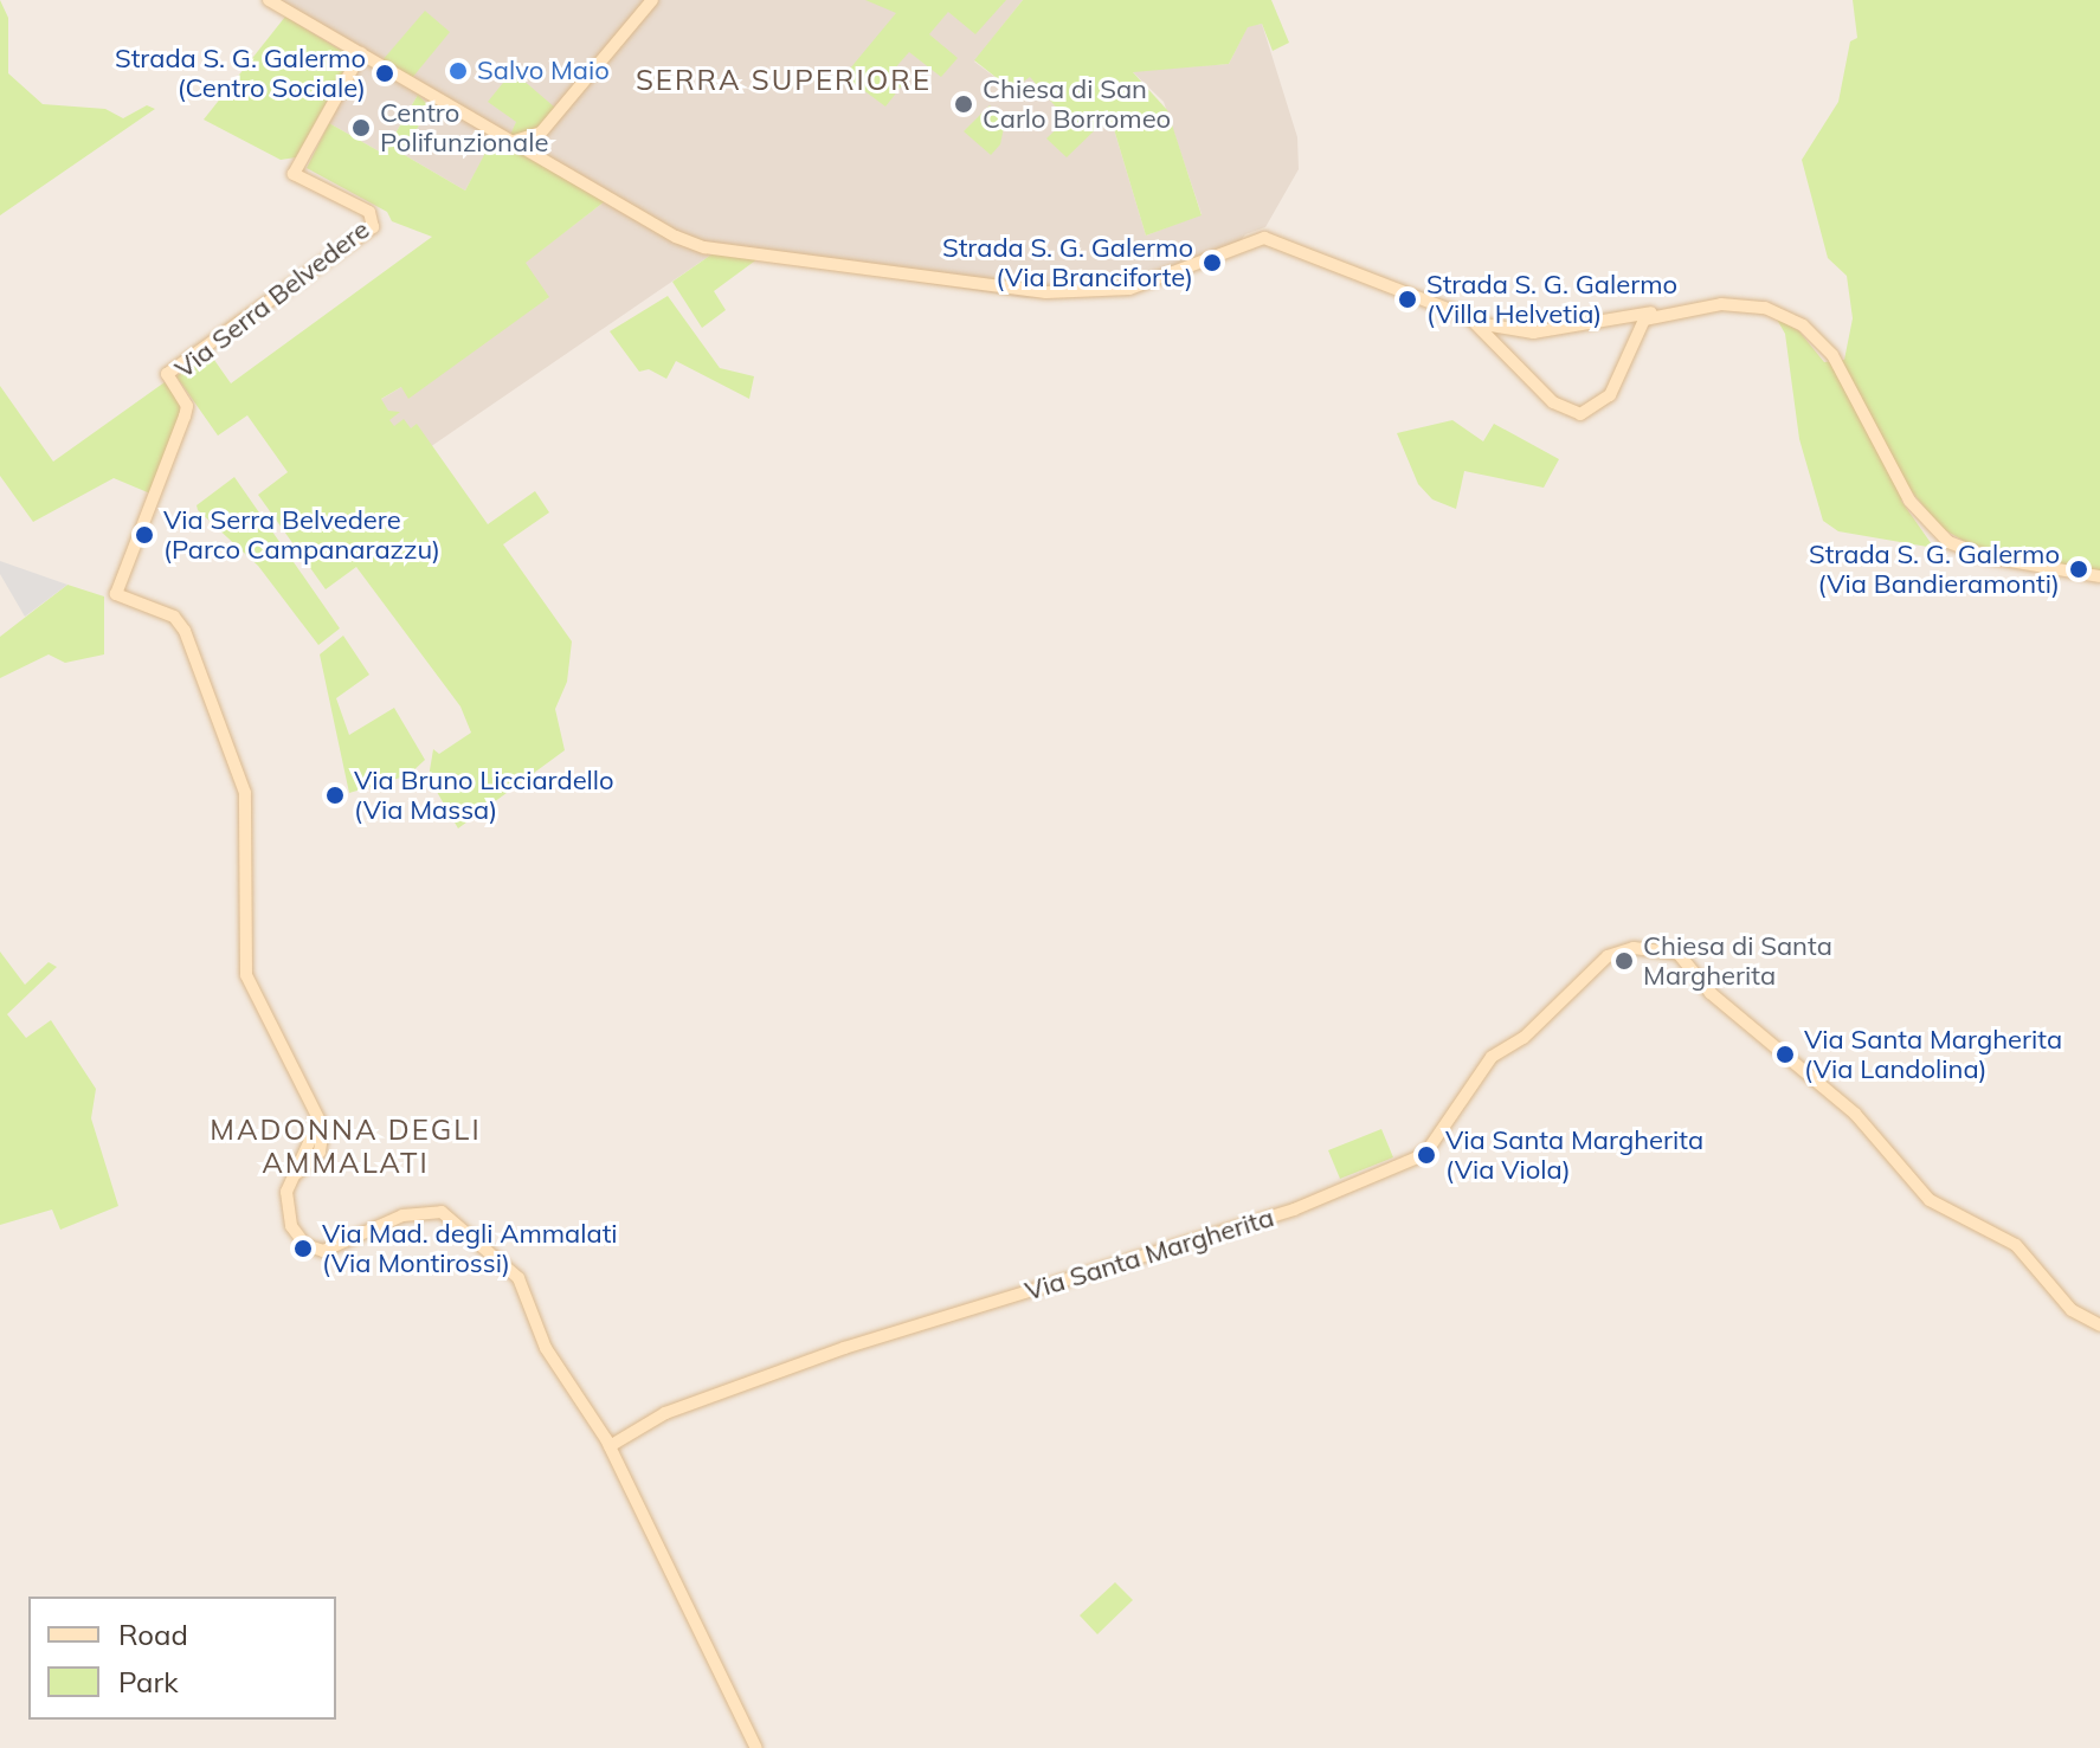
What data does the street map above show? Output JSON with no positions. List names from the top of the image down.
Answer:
{
  "streets": {
    "street": ["Via Serra Belvedere", "Via Santa Margherita"]
  },
  "crossings": [
    ["Via Serra Belvedere", "Via Santa Margherita"]
  ],
  "districts": ["SERRA SUPERIORE", "MADONNA DEGLI AMMALATI"],
  "places": [
    "Salvo Maio",
    "Strada S. G. Galermo (Centro Sociale)",
    "Chiesa di San Carlo Borromeo",
    "Centro Polifunzionale",
    "Strada S. G. Galermo (Via Branciforte)",
    "Strada S. G. Galermo (Villa Helvetia)",
    "Via Serra Belvedere (Parco Campanarazzu)",
    "Strada S. G. Galermo (Via Bandieramonti)",
    "Via Bruno Licciardello (Via Massa)",
    "Chiesa di Santa Margherita",
    "Via Santa Margherita (Via Landolina)",
    "Via Santa Margherita (Via Viola)",
    "Via Mad. degli Ammalati (Via Montirossi)"
  ],
  "legend": ["Road", "Park"]
}
